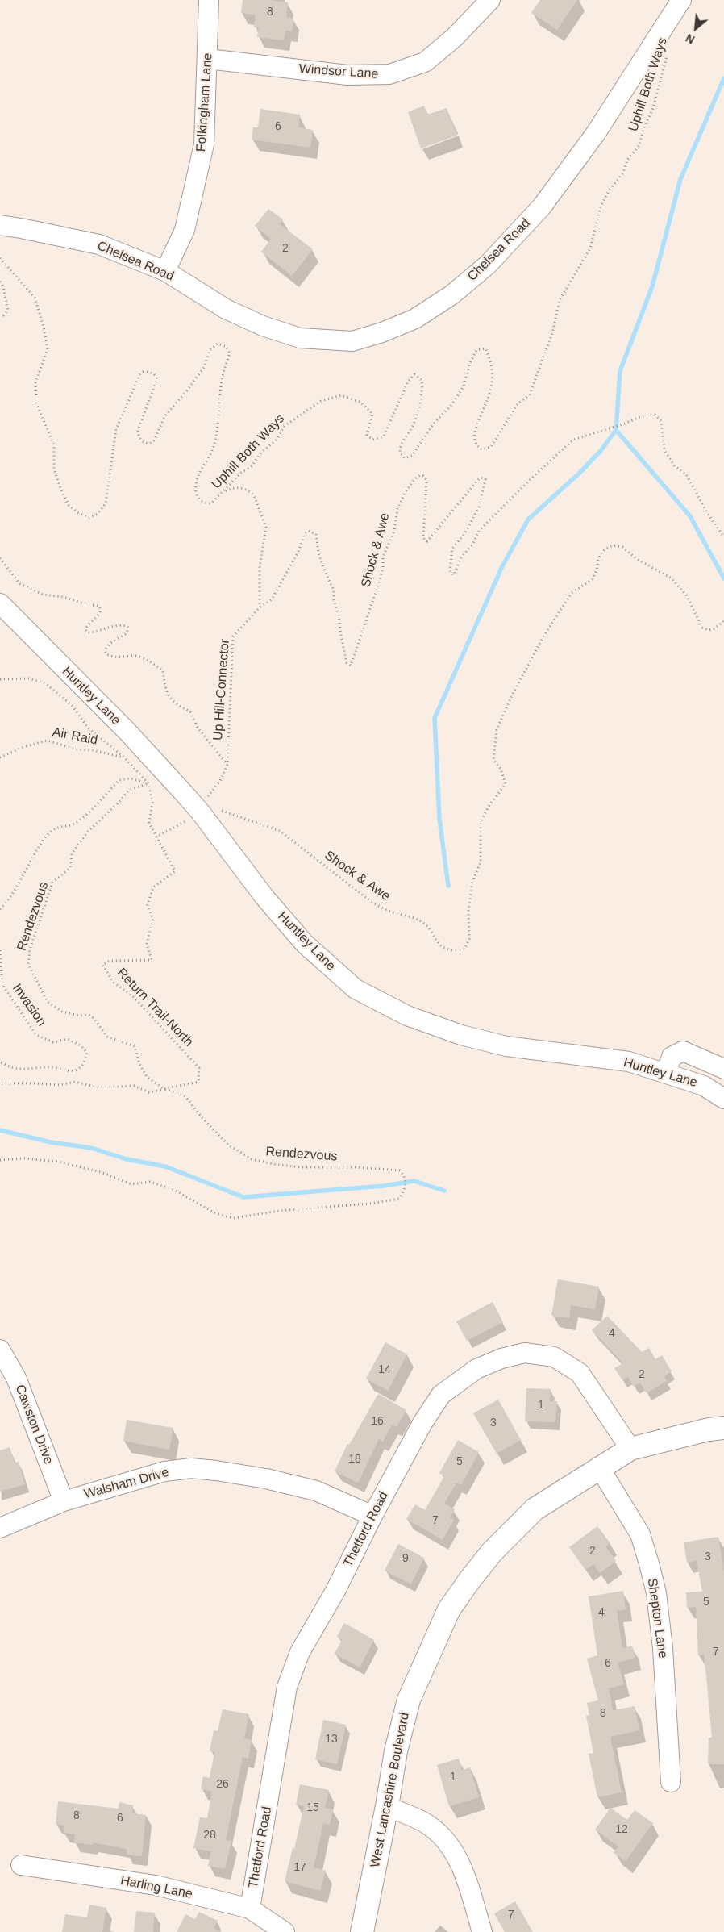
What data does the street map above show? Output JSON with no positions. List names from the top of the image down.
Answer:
{
  "streets": {
    "main road": ["West Lancashire Boulevard"],
    "street": [
      "Windsor Lane",
      "Folkingham Lane",
      "Chelsea Road",
      "Huntley Lane",
      "Cawston Drive",
      "Walsham Drive",
      "Thetford Road",
      "Shepton Lane",
      "Harling Lane"
    ],
    "path": [
      "Uphill Both Ways",
      "Shock & Awe",
      "Up Hill-Connector",
      "Air Raid",
      "Rendezvous",
      "Invasion",
      "Return Trail-North"
    ]
  },
  "crossings": [
    ["Windsor Lane", "Folkingham Lane"],
    ["Folkingham Lane", "Chelsea Road"],
    ["Shock & Awe", "Up Hill-Connector"],
    ["Rendezvous", "Return Trail-North"],
    ["Cawston Drive", "Walsham Drive"],
    ["Walsham Drive", "Thetford Road"],
    ["Thetford Road", "West Lancashire Boulevard"],
    ["Thetford Road", "Harling Lane"],
    ["Shepton Lane", "West Lancashire Boulevard"]
  ],
  "house_numbers": [
    "8",
    "6",
    "2",
    "4",
    "14",
    "2",
    "1",
    "16",
    "3",
    "18",
    "5",
    "7",
    "2",
    "3",
    "9",
    "5",
    "4",
    "7",
    "6",
    "8",
    "13",
    "1",
    "26",
    "15",
    "8",
    "6",
    "12",
    "28",
    "17",
    "7"
  ],
  "north": "bottom left"
}
